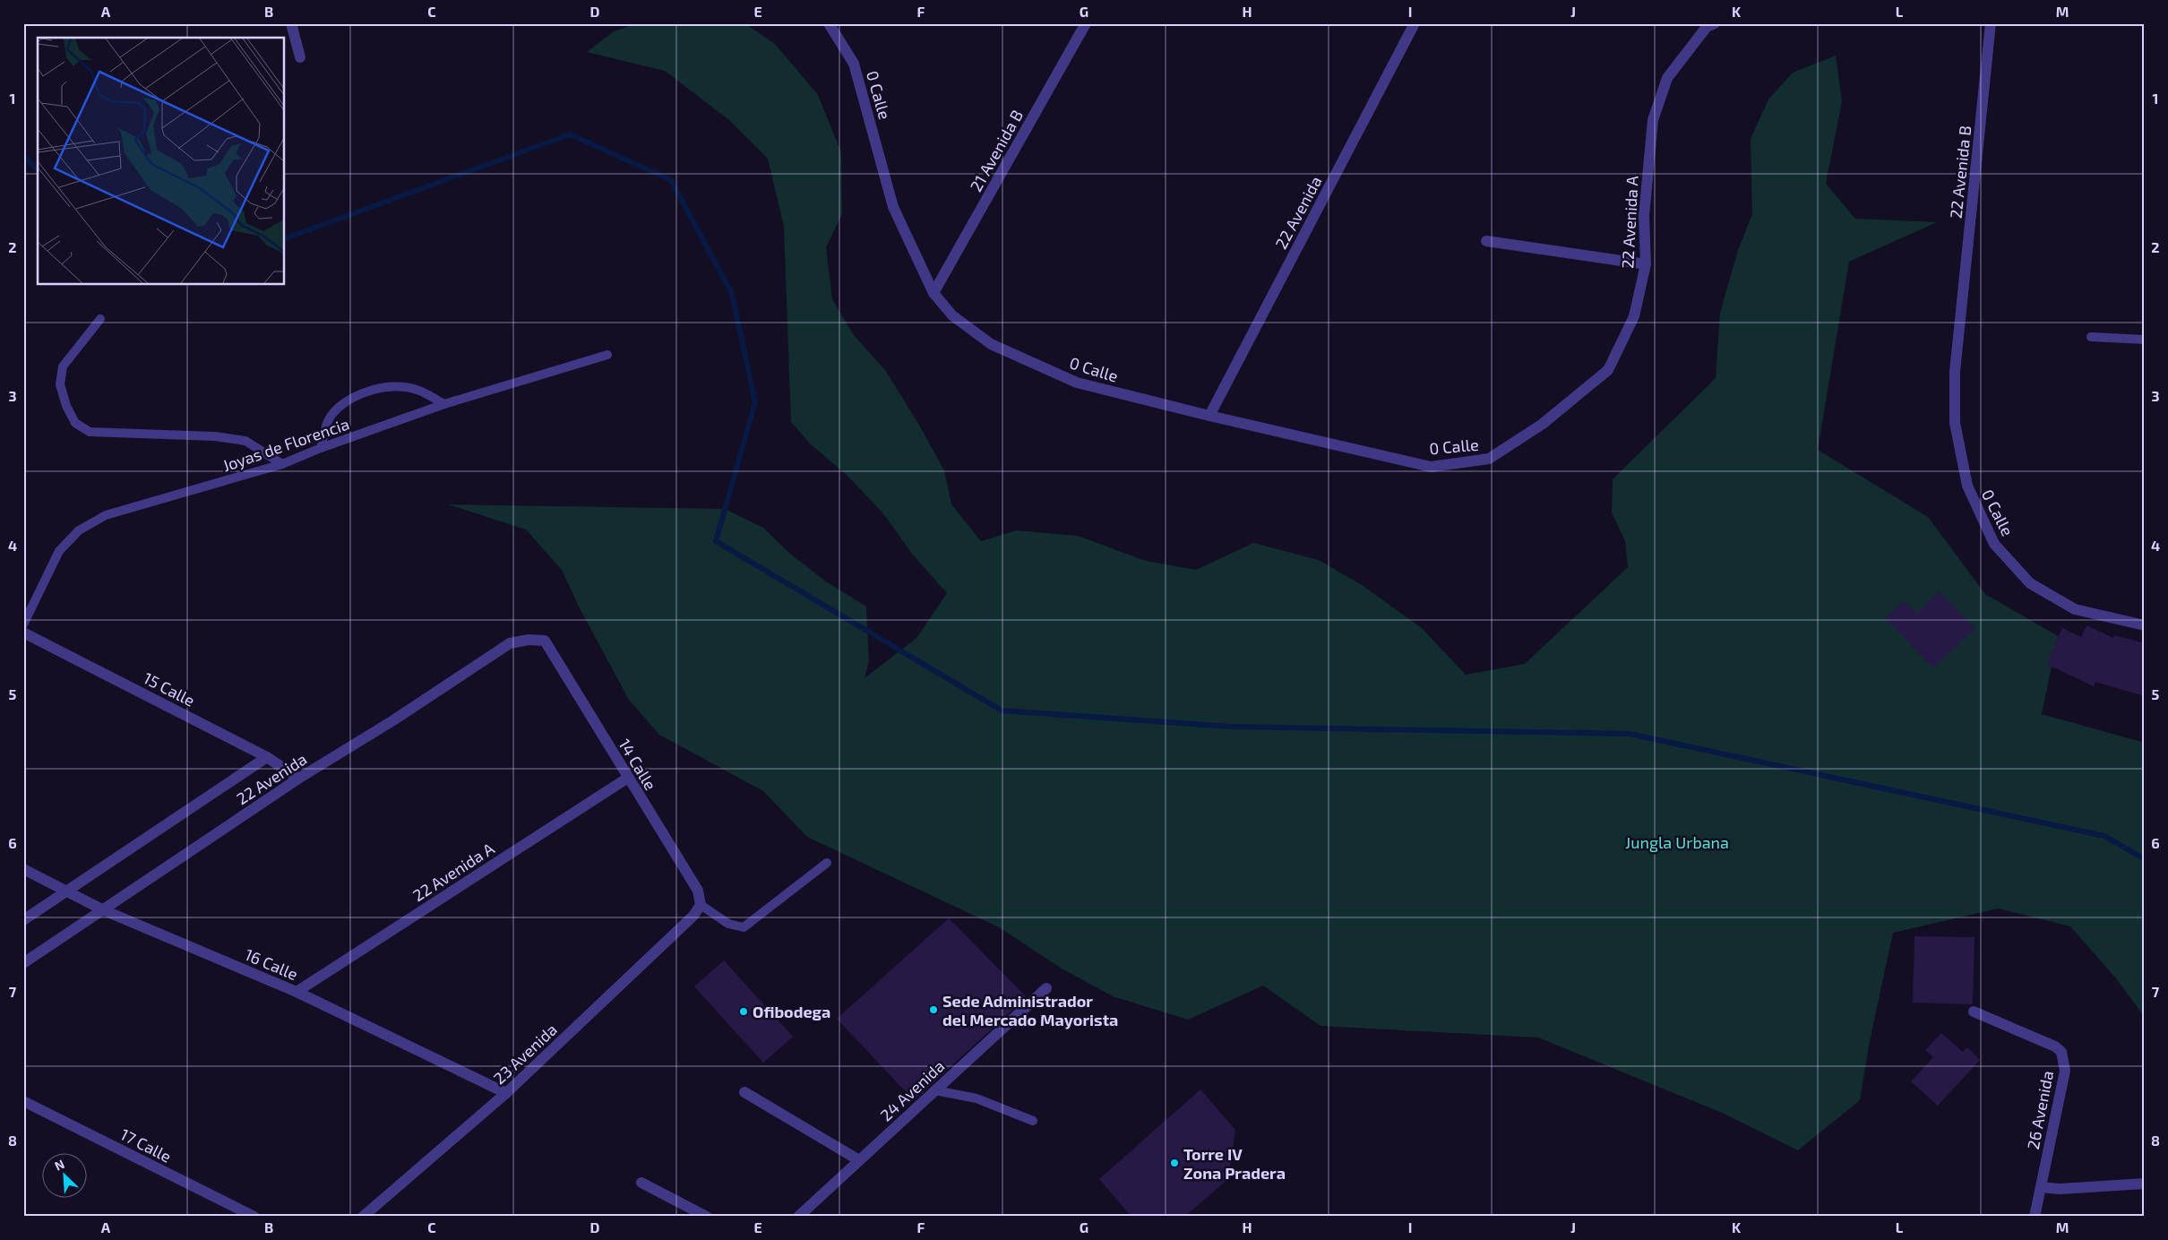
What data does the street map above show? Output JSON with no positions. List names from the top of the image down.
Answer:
{
  "streets": {
    "street": [
      "0 Calle",
      "21 Avenida B",
      "22 Avenida B",
      "22 Avenida",
      "22 Avenida A",
      "15 Calle",
      "14 Calle",
      "16 Calle",
      "23 Avenida",
      "24 Avenida",
      "26 Avenida",
      "17 Calle"
    ],
    "lane": ["Joyas de Florencia"]
  },
  "crossings": [
    ["0 Calle", "21 Avenida B"],
    ["0 Calle", "22 Avenida B"],
    ["0 Calle", "22 Avenida"],
    ["0 Calle", "22 Avenida A"],
    ["22 Avenida", "15 Calle"],
    ["22 Avenida", "14 Calle"],
    ["22 Avenida", "16 Calle"],
    ["22 Avenida A", "14 Calle"],
    ["22 Avenida A", "16 Calle"],
    ["14 Calle", "23 Avenida"],
    ["16 Calle", "23 Avenida"]
  ],
  "parks": ["Jungla Urbana"],
  "places": ["Sede Administrador del Mercado Mayorista", "Ofibodega", "Torre IV Zona Pradera"],
  "north": "top left",
  "grid": {
    "columns": [
      "A",
      "B",
      "C",
      "D",
      "E",
      "F",
      "G",
      "H",
      "I",
      "J",
      "K",
      "L",
      "M"
    ],
    "rows": [
      "1",
      "2",
      "3",
      "4",
      "5",
      "6",
      "7",
      "8"
    ]
  }
}
